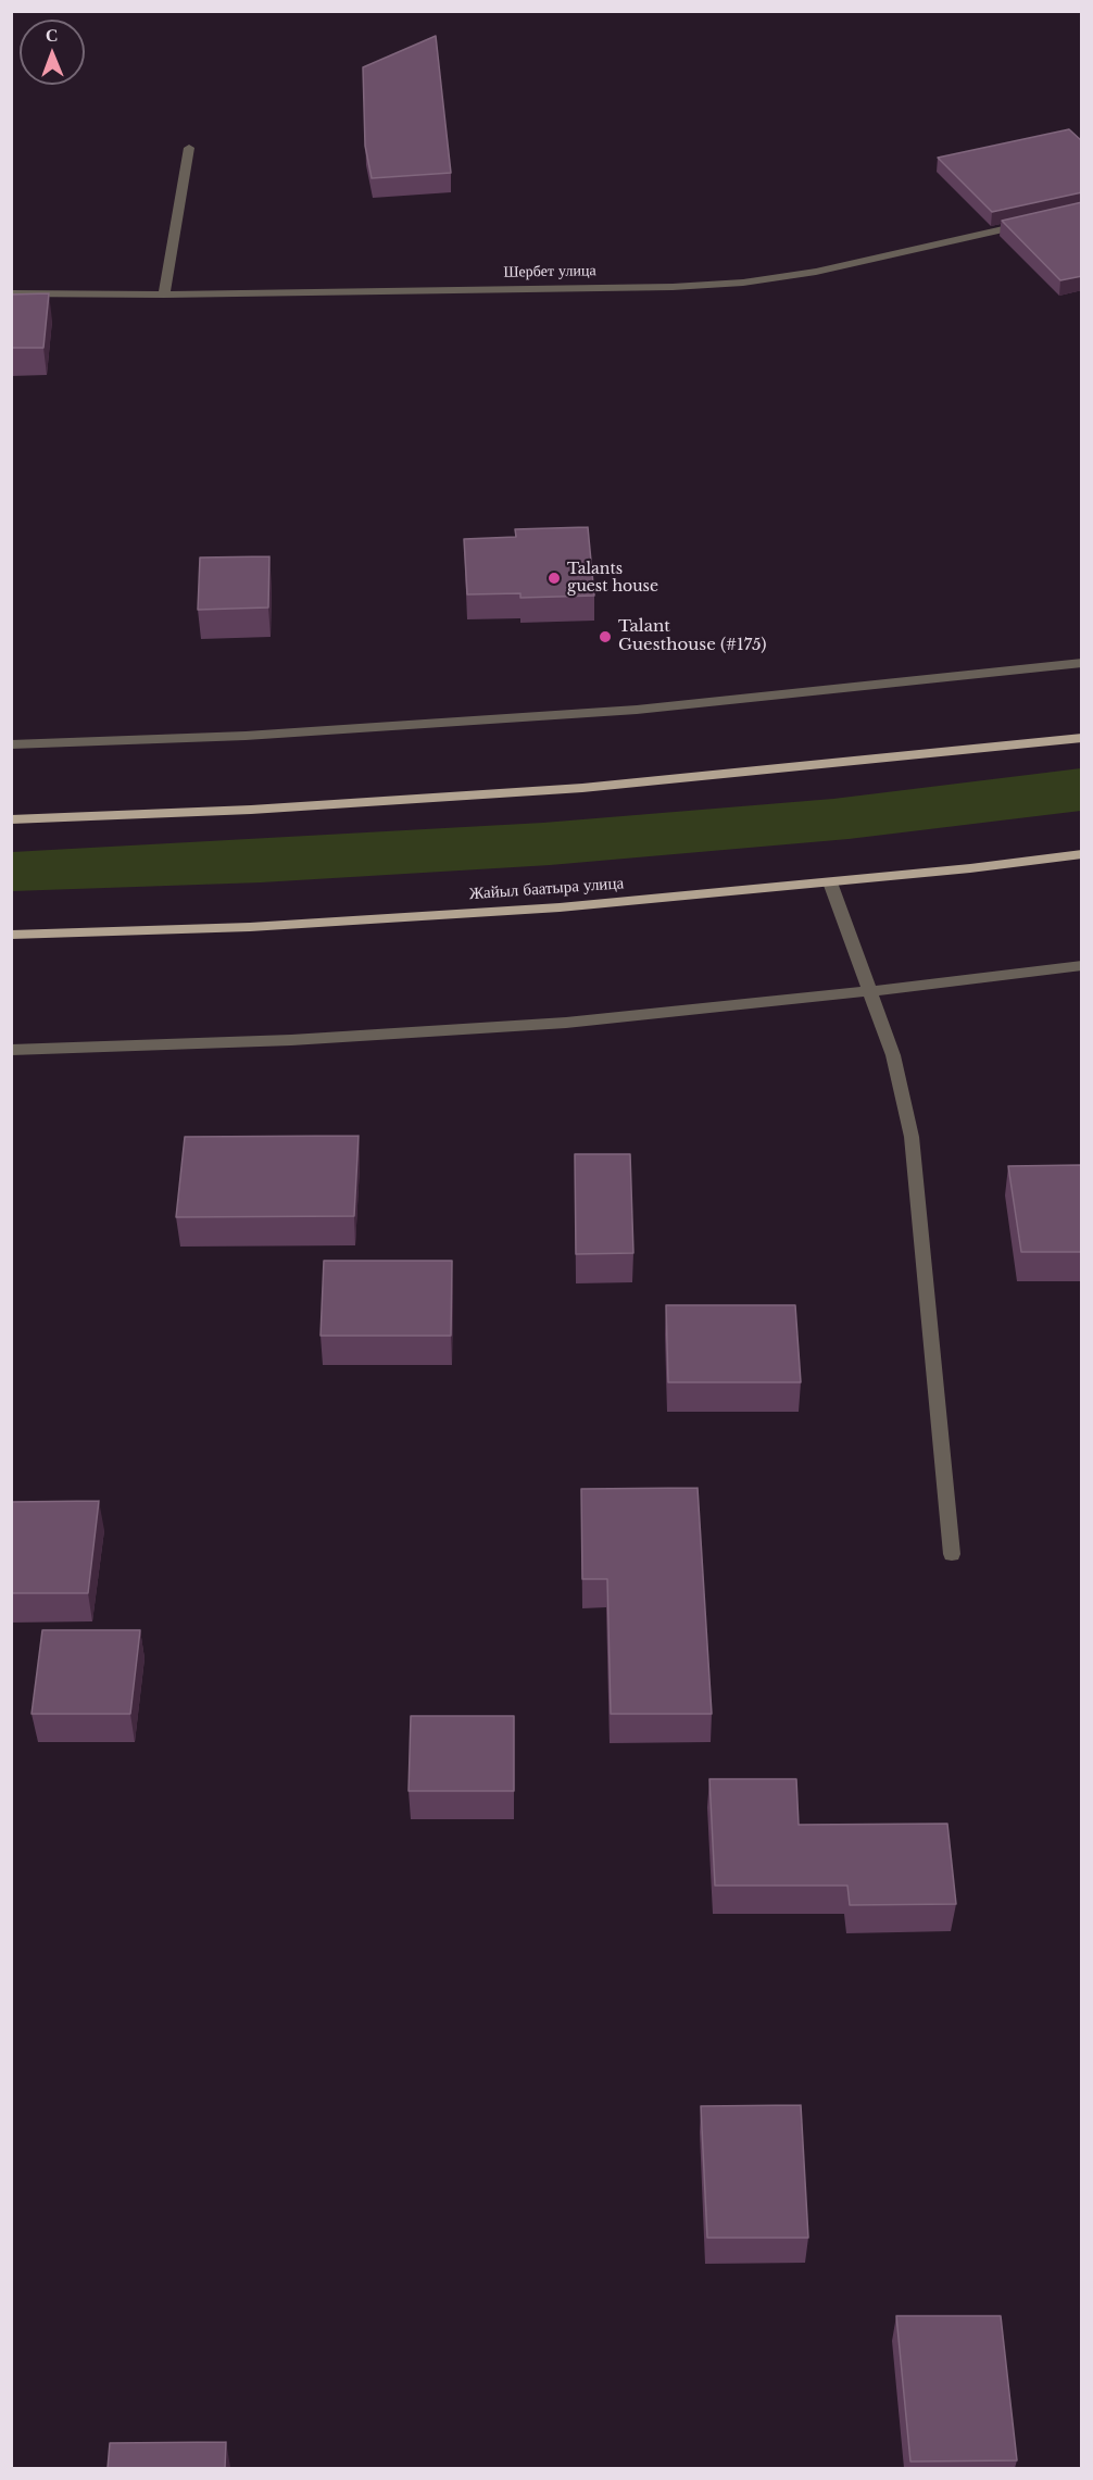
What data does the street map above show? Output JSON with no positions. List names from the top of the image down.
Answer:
{
  "streets": {
    "main road": ["Жайыл баатыра улица"],
    "street": ["Шербет улица"]
  },
  "places": ["Talants guest house", "Talant Guesthouse (#175)"],
  "north": "top"
}
